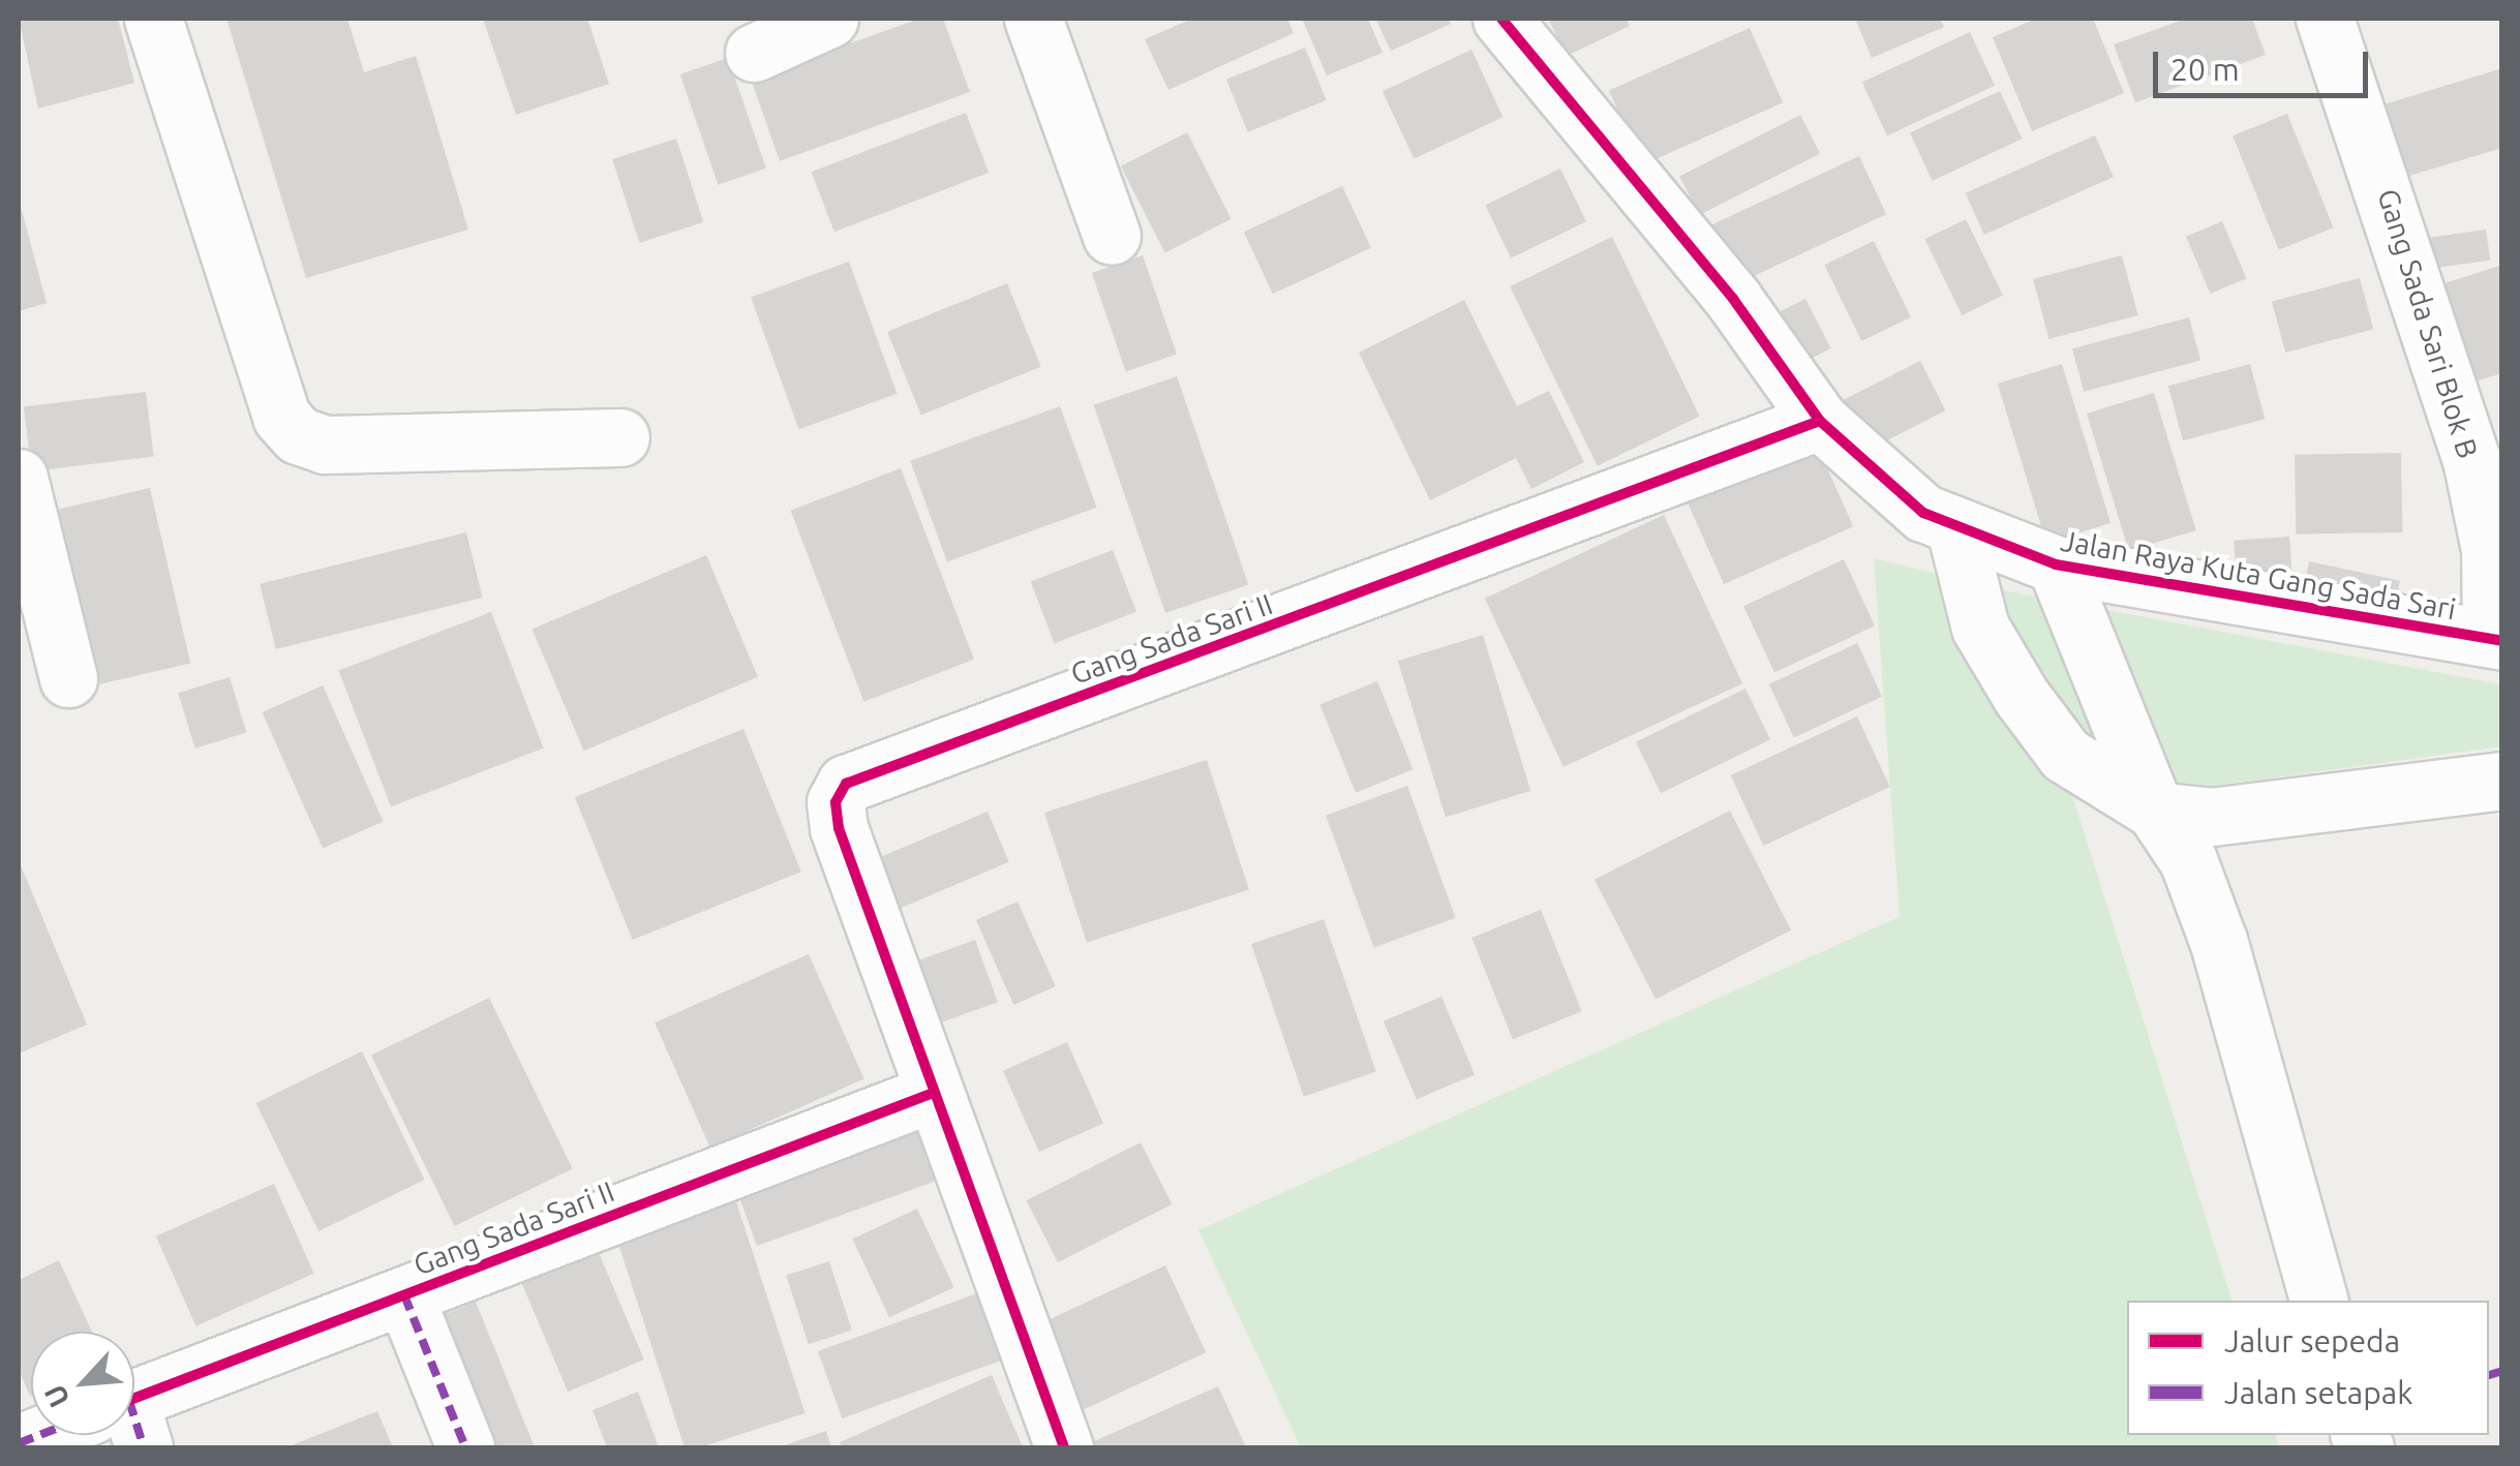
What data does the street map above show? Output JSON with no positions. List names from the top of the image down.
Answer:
{
  "streets": {
    "street": ["Gang Sada Sari Blok B", "Jalan Raya Kuta Gang Sada Sari", "Gang Sada Sari II"]
  },
  "crossings": [
    ["Gang Sada Sari Blok B", "Jalan Raya Kuta Gang Sada Sari"],
    ["Jalan Raya Kuta Gang Sada Sari", "Gang Sada Sari II"]
  ],
  "legend": ["Jalur sepeda", "Jalan setapak"],
  "scale_bar": "20 m",
  "north": "bottom left"
}
